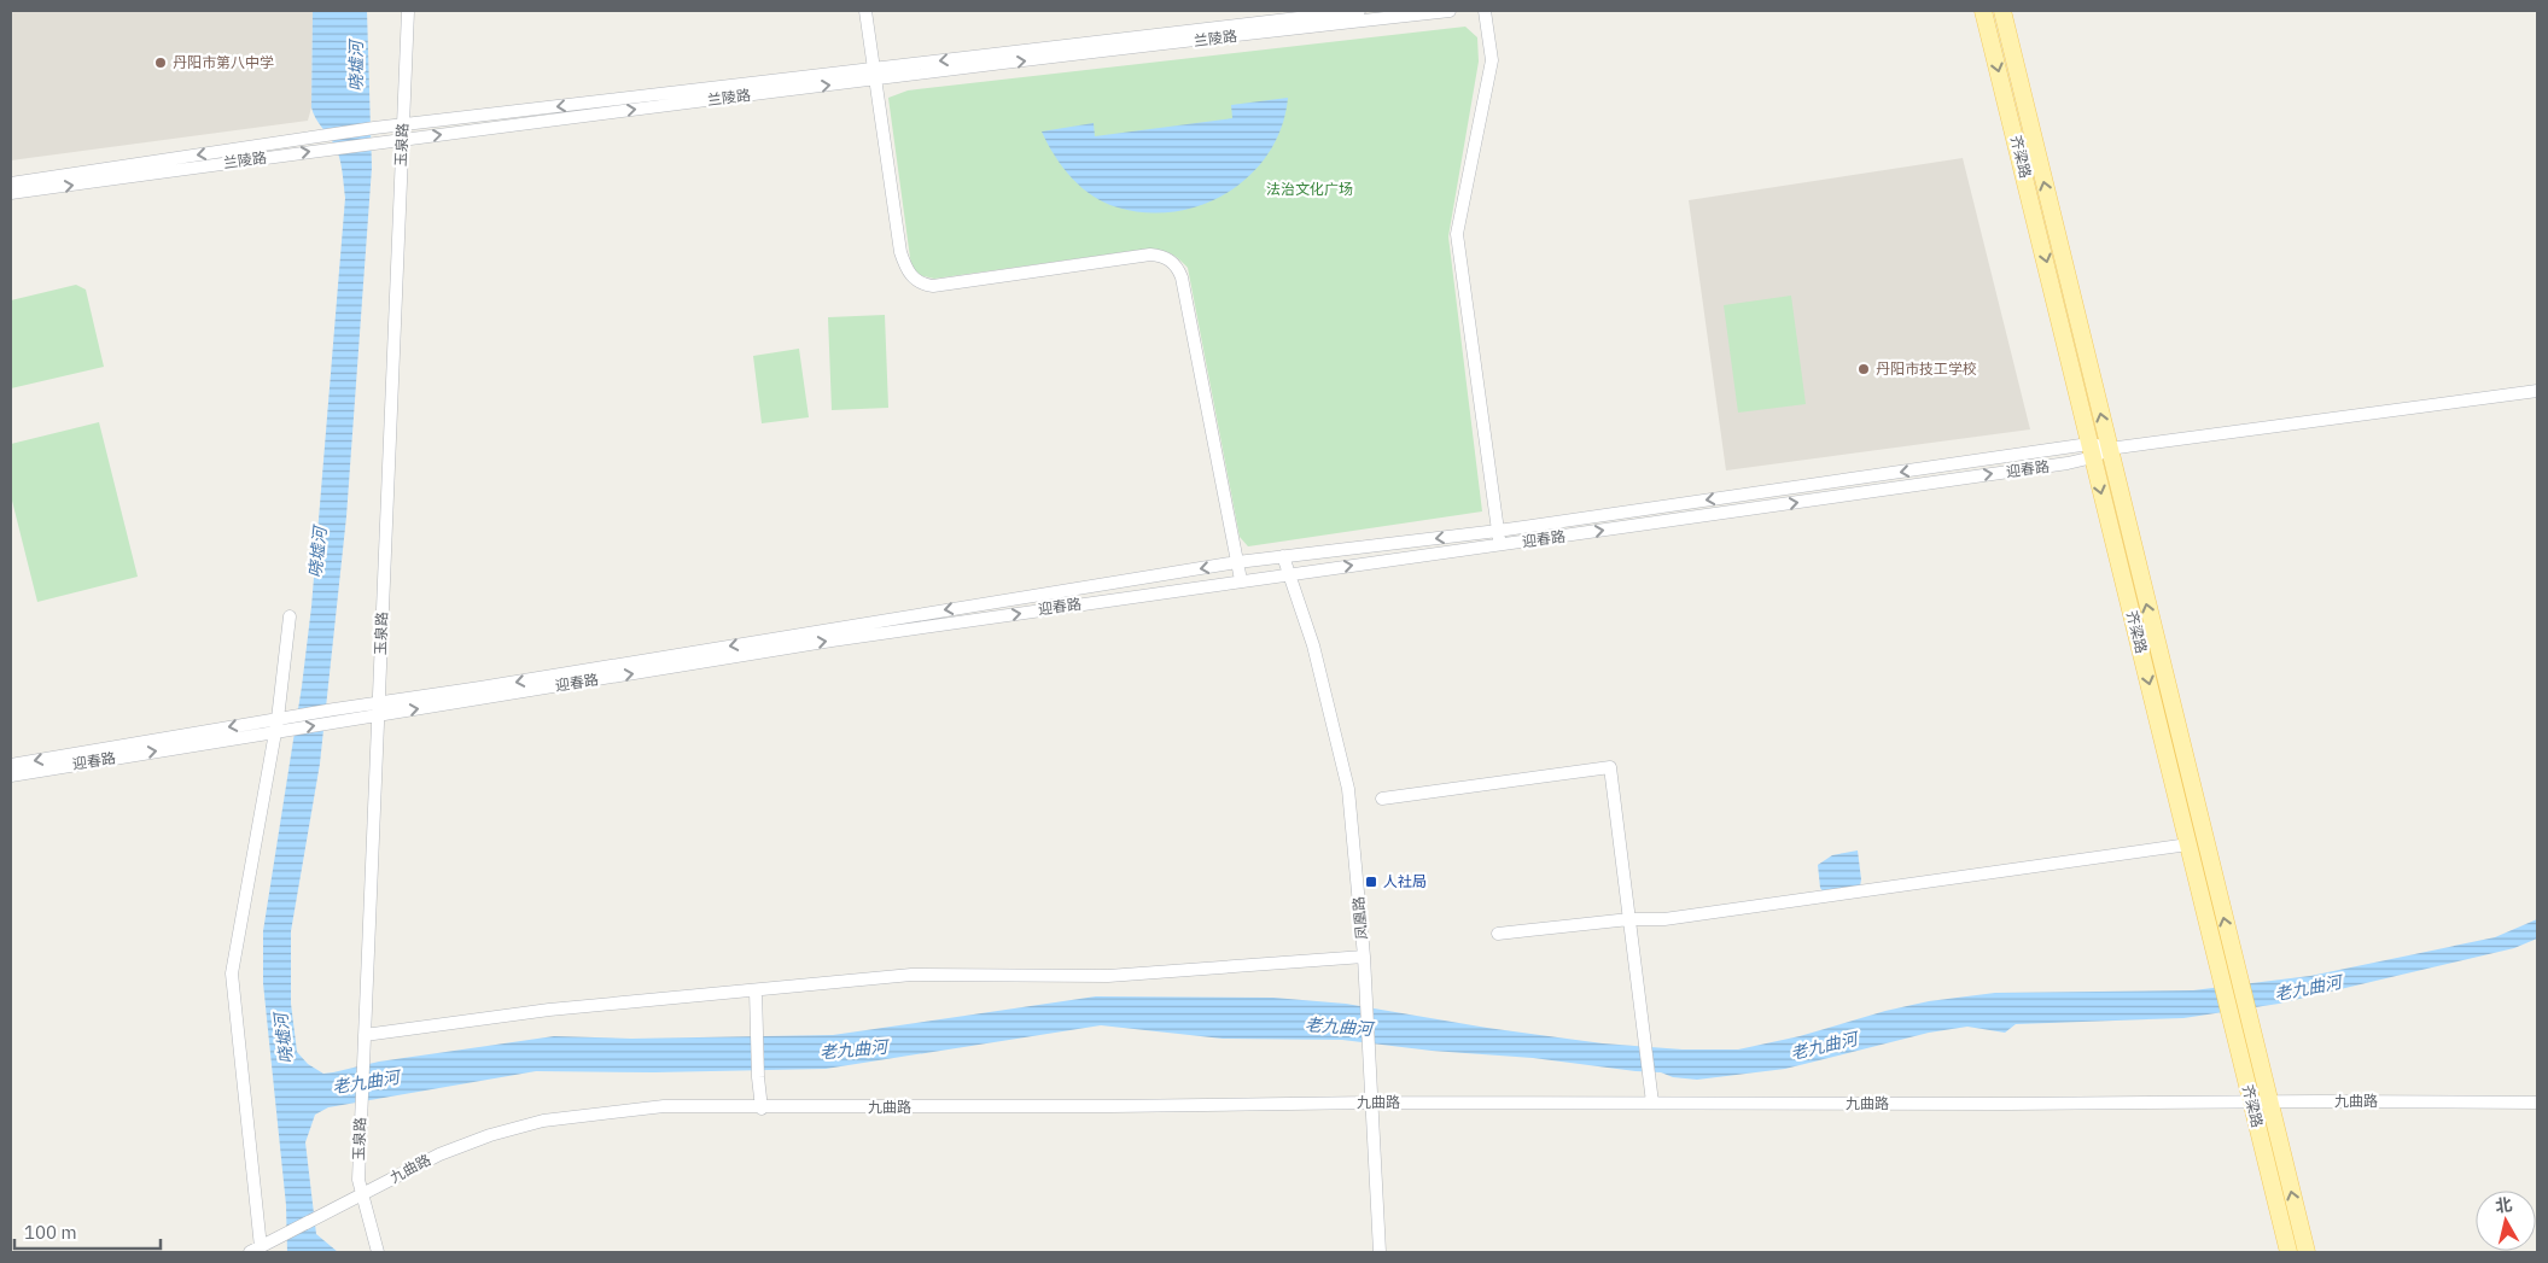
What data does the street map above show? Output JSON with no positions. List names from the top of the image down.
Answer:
{
  "streets": {
    "main road": ["齐梁路"],
    "street": [
      "兰陵路",
      "玉泉路",
      "迎春路",
      "凤凰路",
      "九曲路"
    ]
  },
  "crossings": [
    ["兰陵路", "玉泉路"],
    ["玉泉路", "迎春路"],
    ["玉泉路", "九曲路"],
    ["齐梁路", "迎春路"],
    ["齐梁路", "九曲路"],
    ["迎春路", "凤凰路"],
    ["凤凰路", "九曲路"]
  ],
  "water": ["哓墟河", "老九曲河"],
  "parks": ["法治文化广场"],
  "places": {
    "other": ["丹阳市第八中学", "丹阳市技工学校"],
    "transit": ["人社局"]
  },
  "scale_bar": "100 m",
  "north": "top"
}
